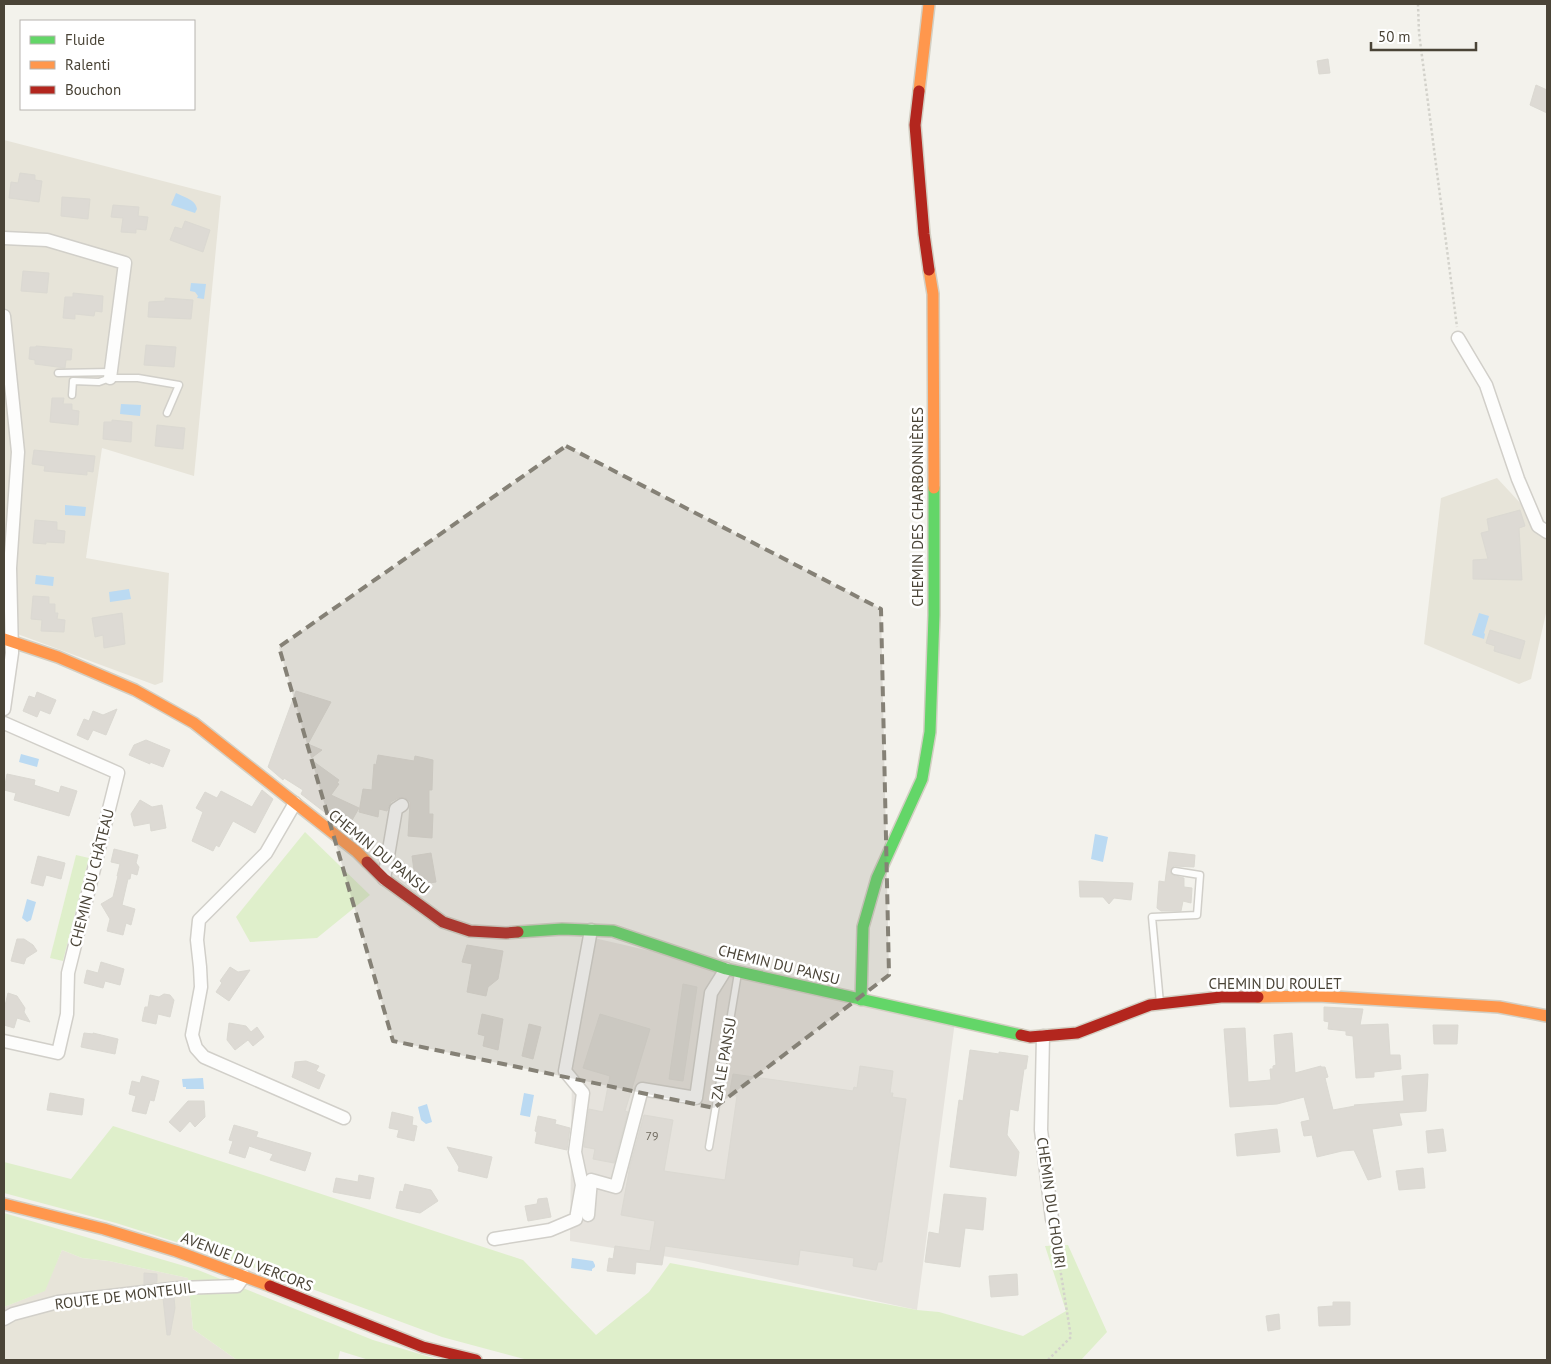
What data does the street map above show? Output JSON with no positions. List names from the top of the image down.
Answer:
{
  "streets": {
    "street": [
      "CHEMIN DES CHARBONNIÈRES",
      "CHEMIN DU PANSU",
      "CHEMIN DU CHÂTEAU",
      "CHEMIN DU ROULET",
      "CHEMIN DU CHOURI",
      "AVENUE DU VERCORS",
      "ROUTE DE MONTEUIL"
    ],
    "lane": ["ZA LE PANSU"]
  },
  "crossings": [
    ["CHEMIN DES CHARBONNIÈRES", "CHEMIN DU PANSU"],
    ["CHEMIN DES CHARBONNIÈRES", "CHEMIN DU ROULET"],
    ["CHEMIN DU PANSU", "CHEMIN DU ROULET"],
    ["CHEMIN DU PANSU", "ZA LE PANSU"],
    ["CHEMIN DU ROULET", "CHEMIN DU CHOURI"],
    ["AVENUE DU VERCORS", "ROUTE DE MONTEUIL"]
  ],
  "house_numbers": ["79"],
  "legend": ["Fluide", "Ralenti", "Bouchon"],
  "scale_bar": "50 m"
}
